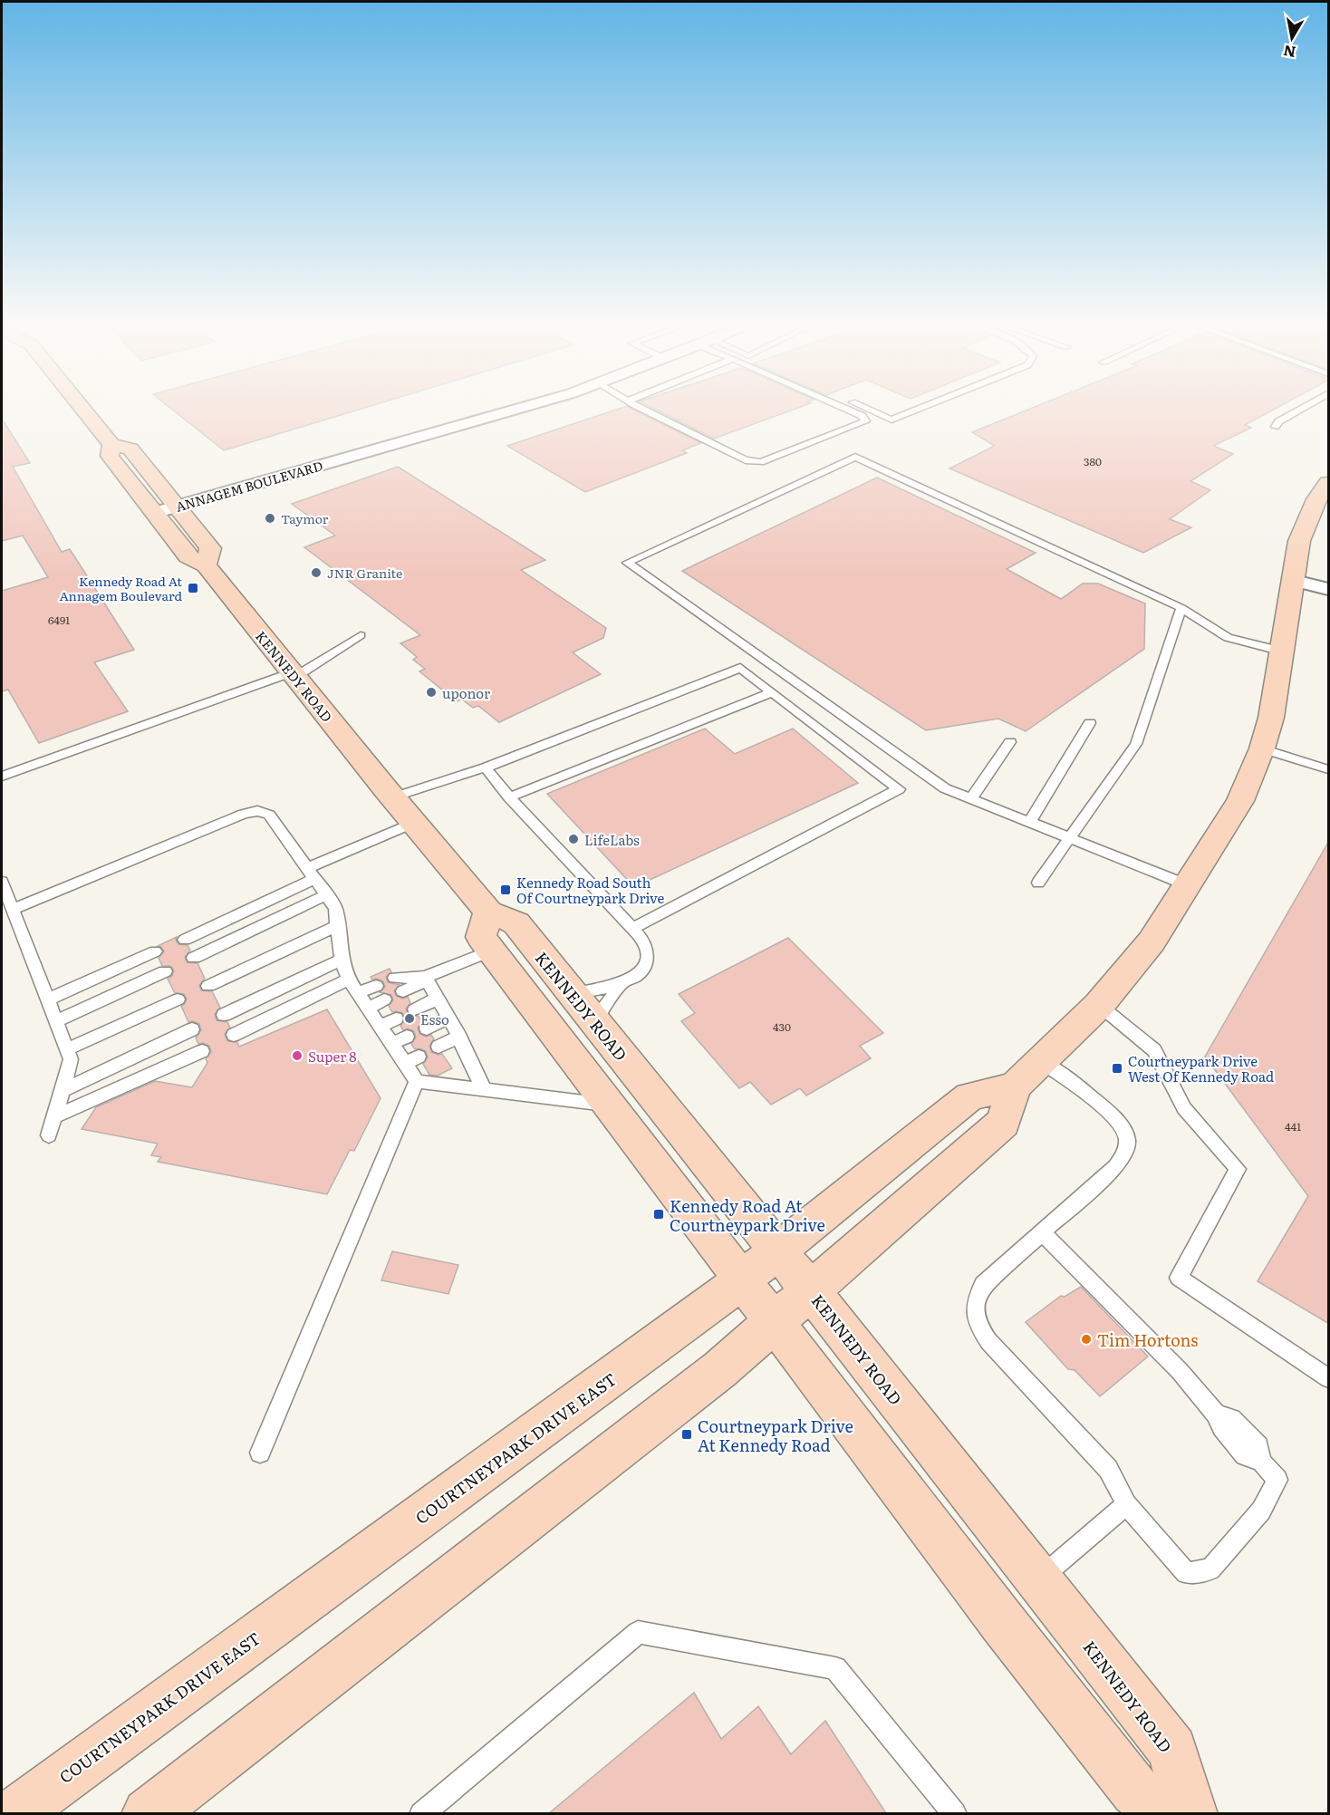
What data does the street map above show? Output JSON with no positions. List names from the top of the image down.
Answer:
{
  "streets": {
    "main road": ["KENNEDY ROAD", "COURTNEYPARK DRIVE EAST"],
    "street": ["ANNAGEM BOULEVARD"]
  },
  "crossings": [
    ["ANNAGEM BOULEVARD", "KENNEDY ROAD"],
    ["KENNEDY ROAD", "COURTNEYPARK DRIVE EAST"]
  ],
  "places": {
    "other": [
      "Taymor",
      "JNR Granite",
      "uponor",
      "LifeLabs",
      "Esso",
      "Super 8",
      "Tim Hortons"
    ],
    "transit": [
      "Kennedy Road At Annagem Boulevard",
      "Kennedy Road South Of Courtneypark Drive",
      "Courtneypark Drive West Of Kennedy Road",
      "Kennedy Road At Courtneypark Drive",
      "Courtneypark Drive At Kennedy Road"
    ]
  },
  "house_numbers": [
    "380",
    "6491",
    "430",
    "441"
  ],
  "north": "bottom"
}
